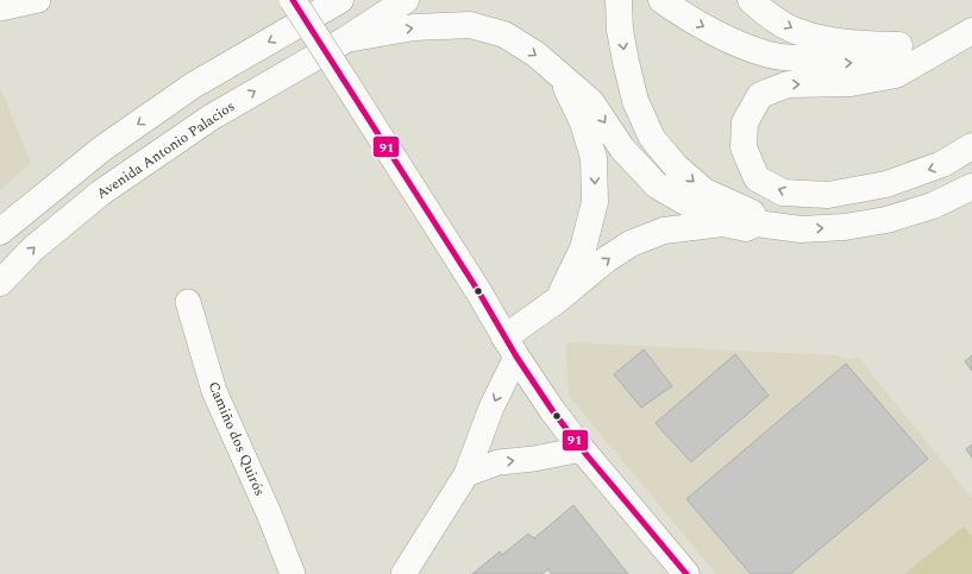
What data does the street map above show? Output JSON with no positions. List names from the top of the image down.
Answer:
{
  "streets": {
    "main road": ["Avenida Antonio Palacios"],
    "street": ["Camiño dos Quirós"]
  },
  "lines": ["transit line 91"]
}
